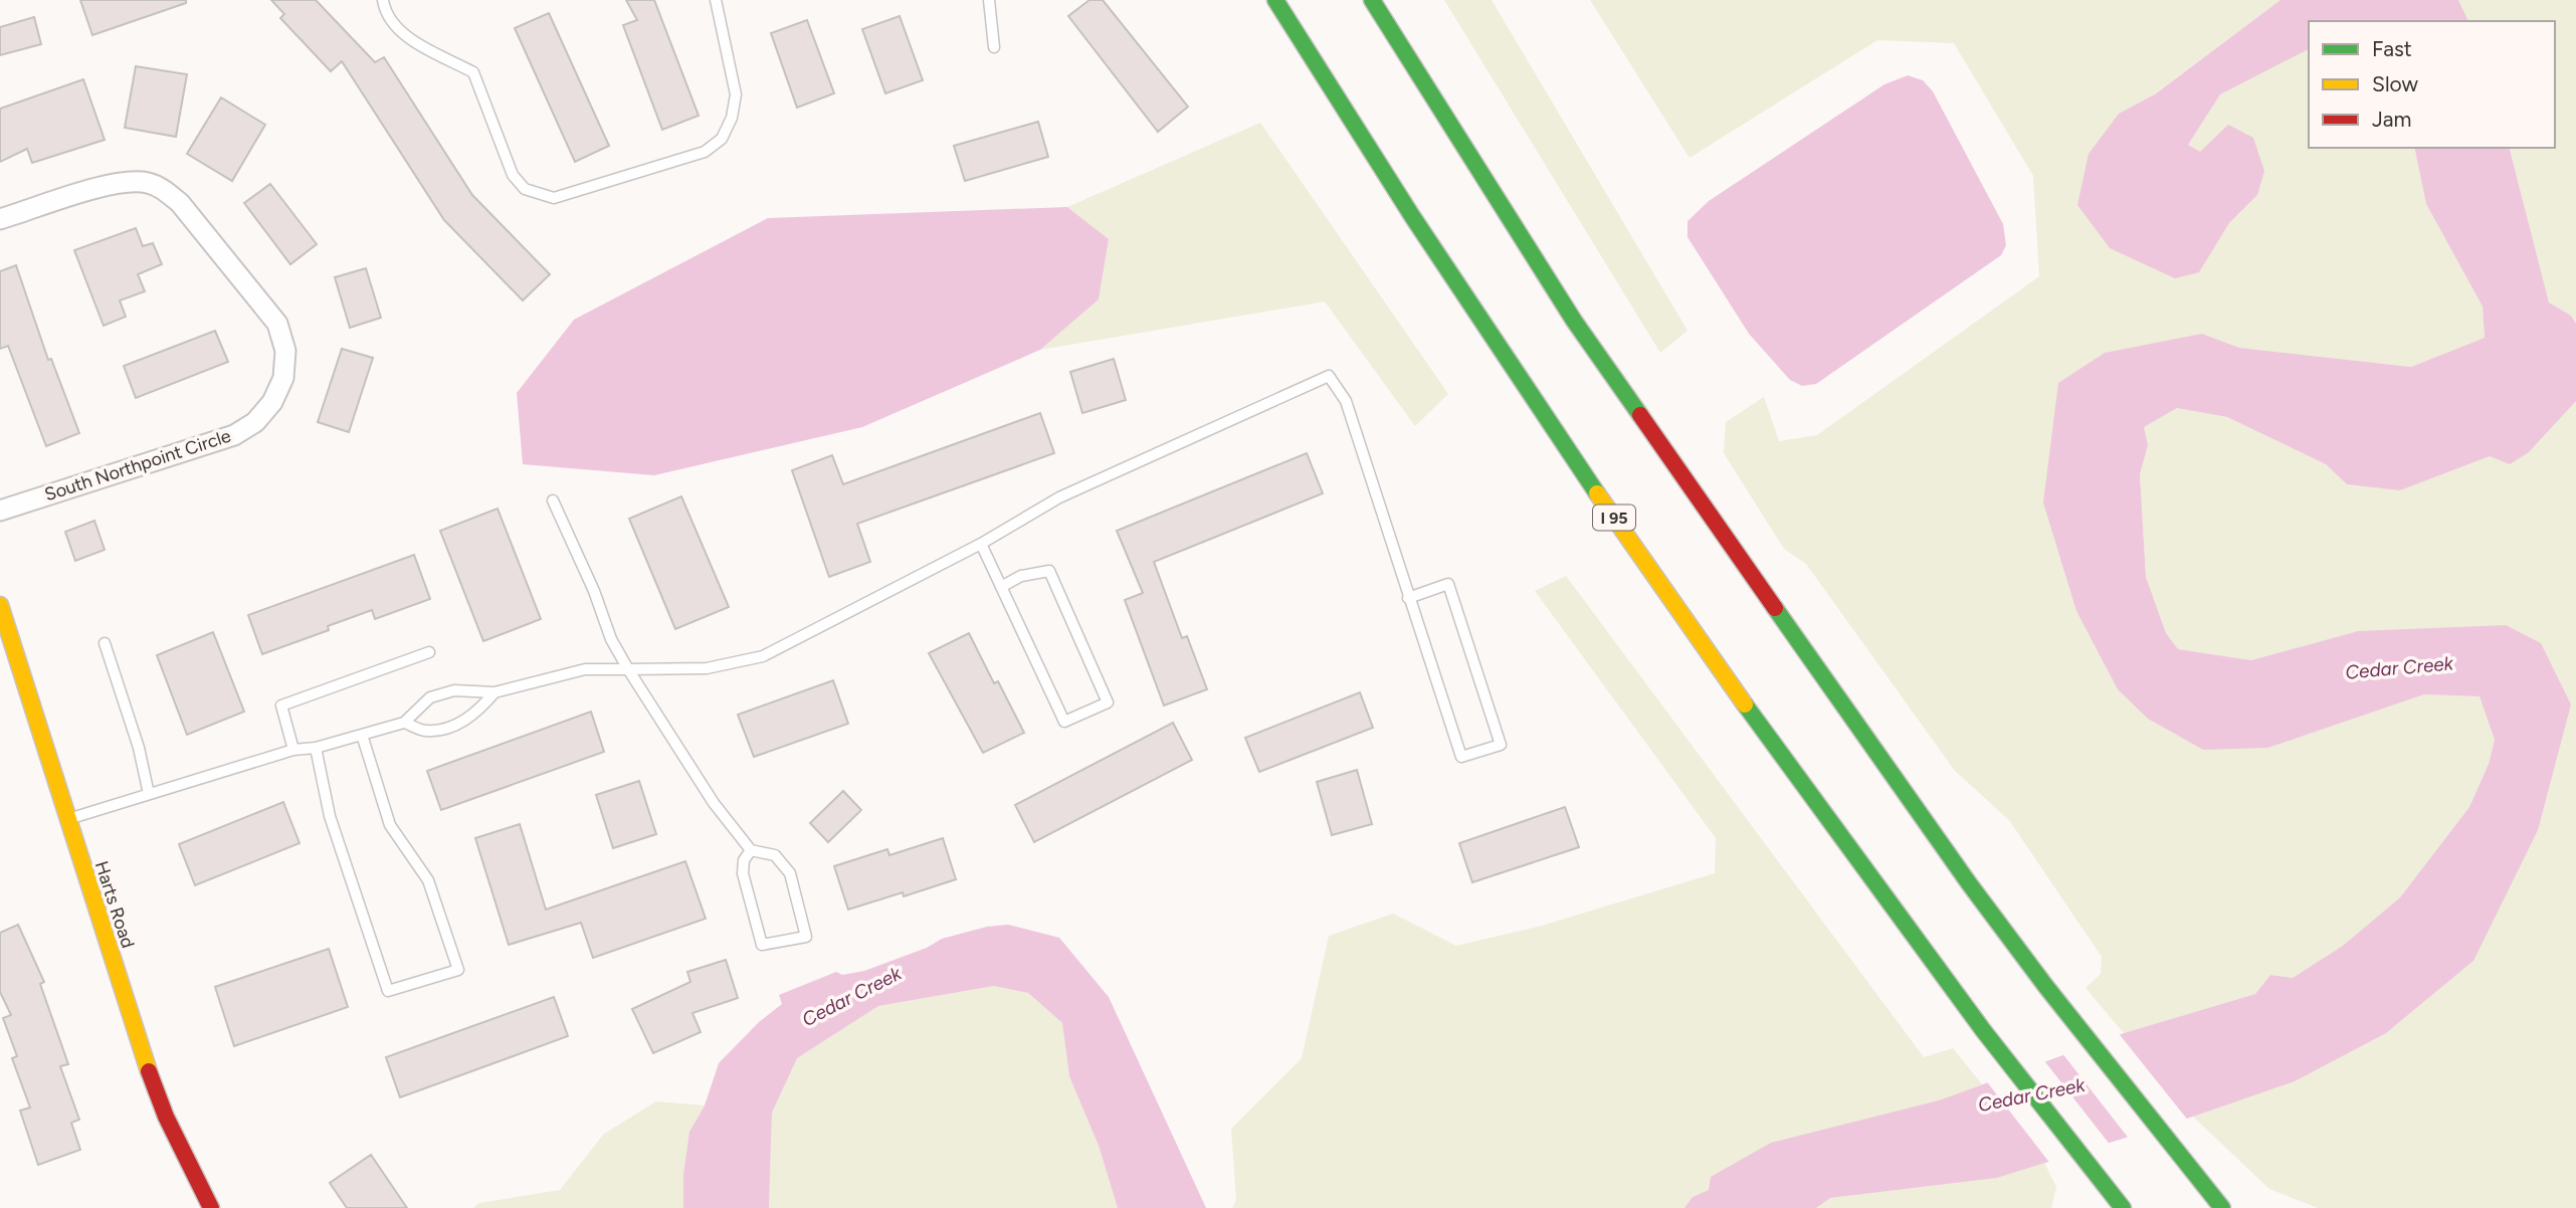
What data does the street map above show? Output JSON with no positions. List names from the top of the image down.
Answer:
{
  "streets": {
    "main road": ["I 95", "Harts Road"],
    "street": ["South Northpoint Circle"]
  },
  "water": ["Cedar Creek"],
  "legend": ["Fast", "Slow", "Jam"]
}
